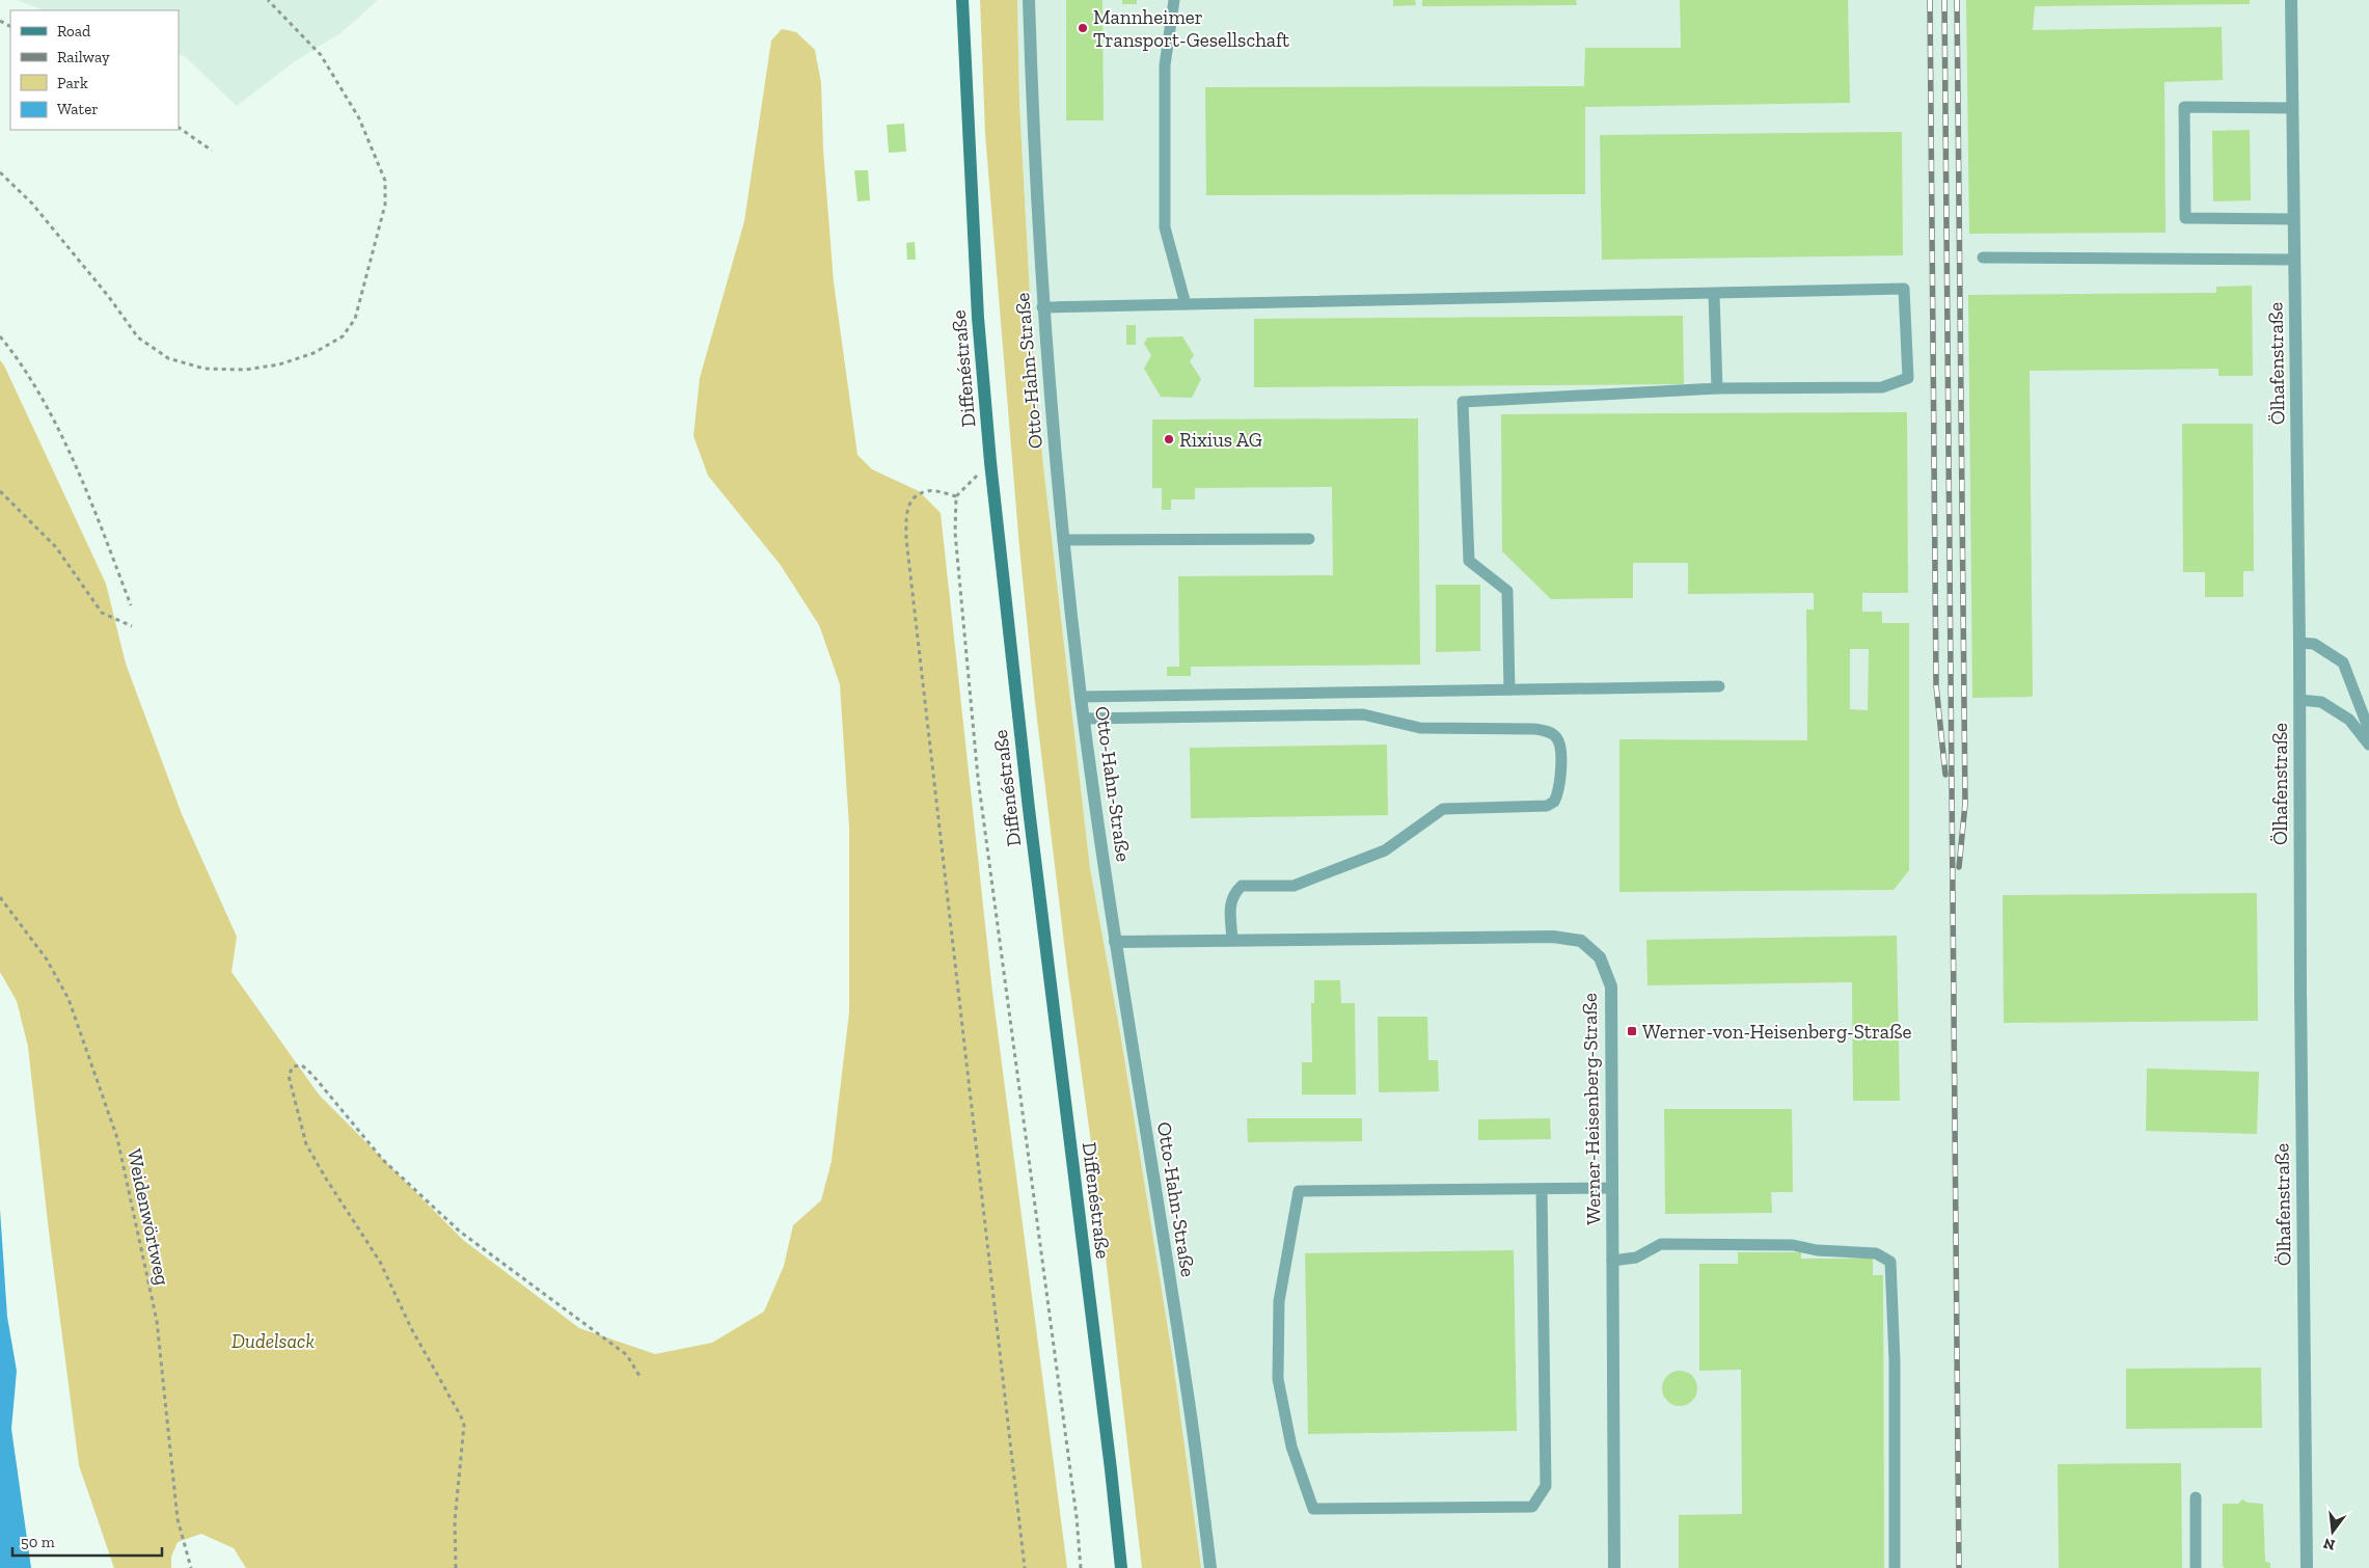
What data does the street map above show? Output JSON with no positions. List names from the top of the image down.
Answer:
{
  "streets": {
    "main road": ["Diffenéstraße"],
    "street": ["Ölhafenstraße", "Otto-Hahn-Straße", "Werner-Heisenberg-Straße"],
    "path": ["Weidenwörtweg"]
  },
  "crossings": [
    ["Otto-Hahn-Straße", "Werner-Heisenberg-Straße"]
  ],
  "parks": ["Dudelsack"],
  "places": {
    "other": ["Mannheimer Transport-Gesellschaft", "Rixius AG"],
    "transit": ["Werner-von-Heisenberg-Straße"]
  },
  "legend": [
    "Road",
    "Railway",
    "Park",
    "Water"
  ],
  "scale_bar": "50 m",
  "north": "bottom"
}
